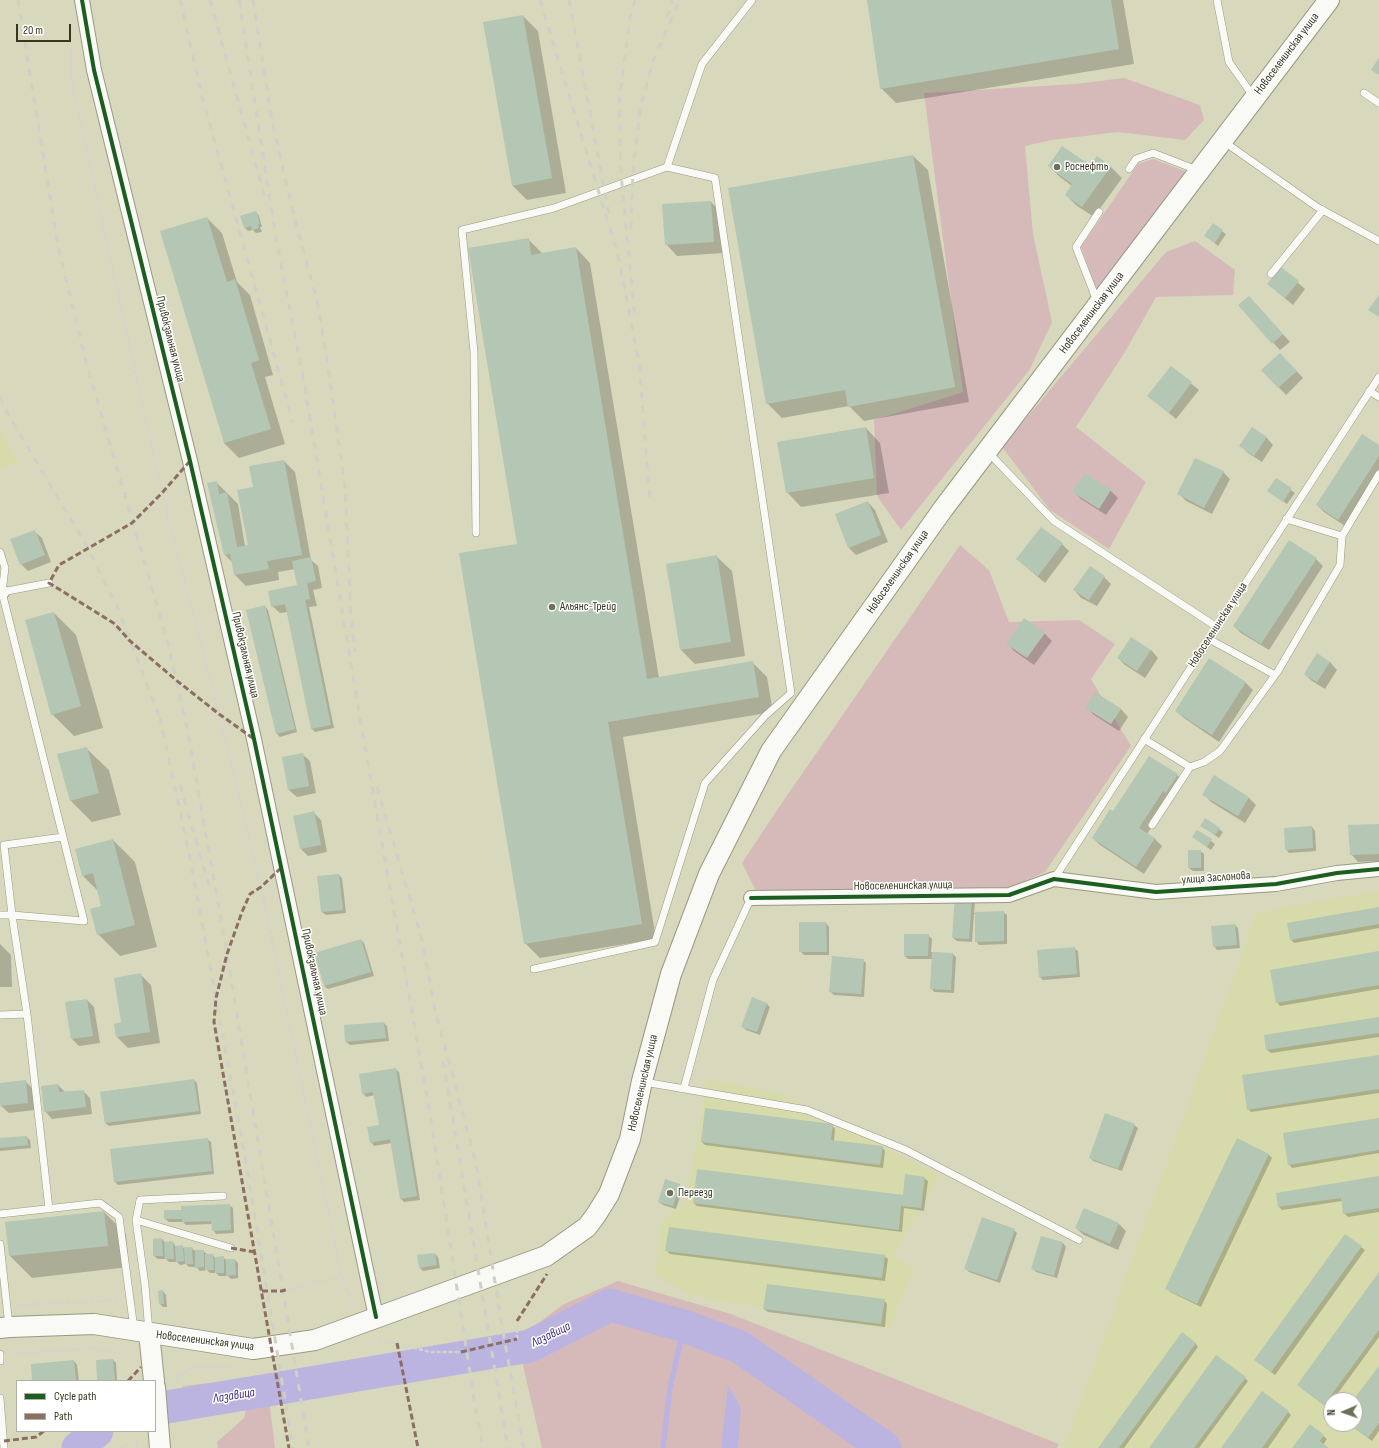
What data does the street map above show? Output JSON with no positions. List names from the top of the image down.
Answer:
{
  "streets": {
    "main road": ["Новоселенинская улица"],
    "street": ["Привокзальная улица", "улица Заслонова"]
  },
  "crossings": [
    ["Новоселенинская улица", "Привокзальная улица"],
    ["Новоселенинская улица", "улица Заслонова"]
  ],
  "water": ["Лазавица"],
  "places": ["Роснефть", "Альянс-Трейд", "Переезд"],
  "legend": ["Cycle path", "Path"],
  "scale_bar": "20 m",
  "north": "left"
}
